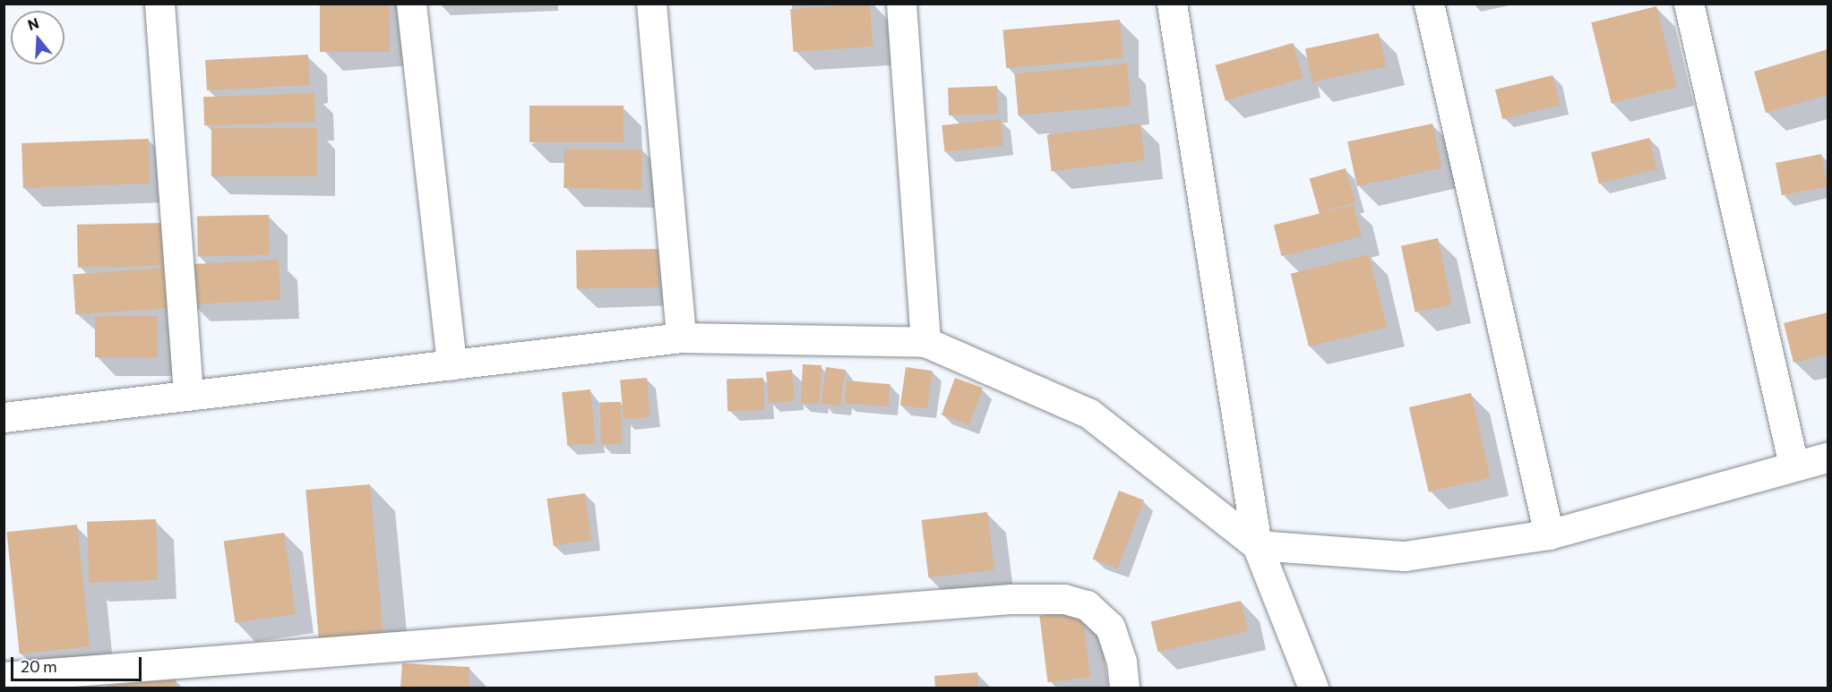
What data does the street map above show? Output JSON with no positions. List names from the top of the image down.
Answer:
{
  "scale_bar": "20 m",
  "north": "top"
}
